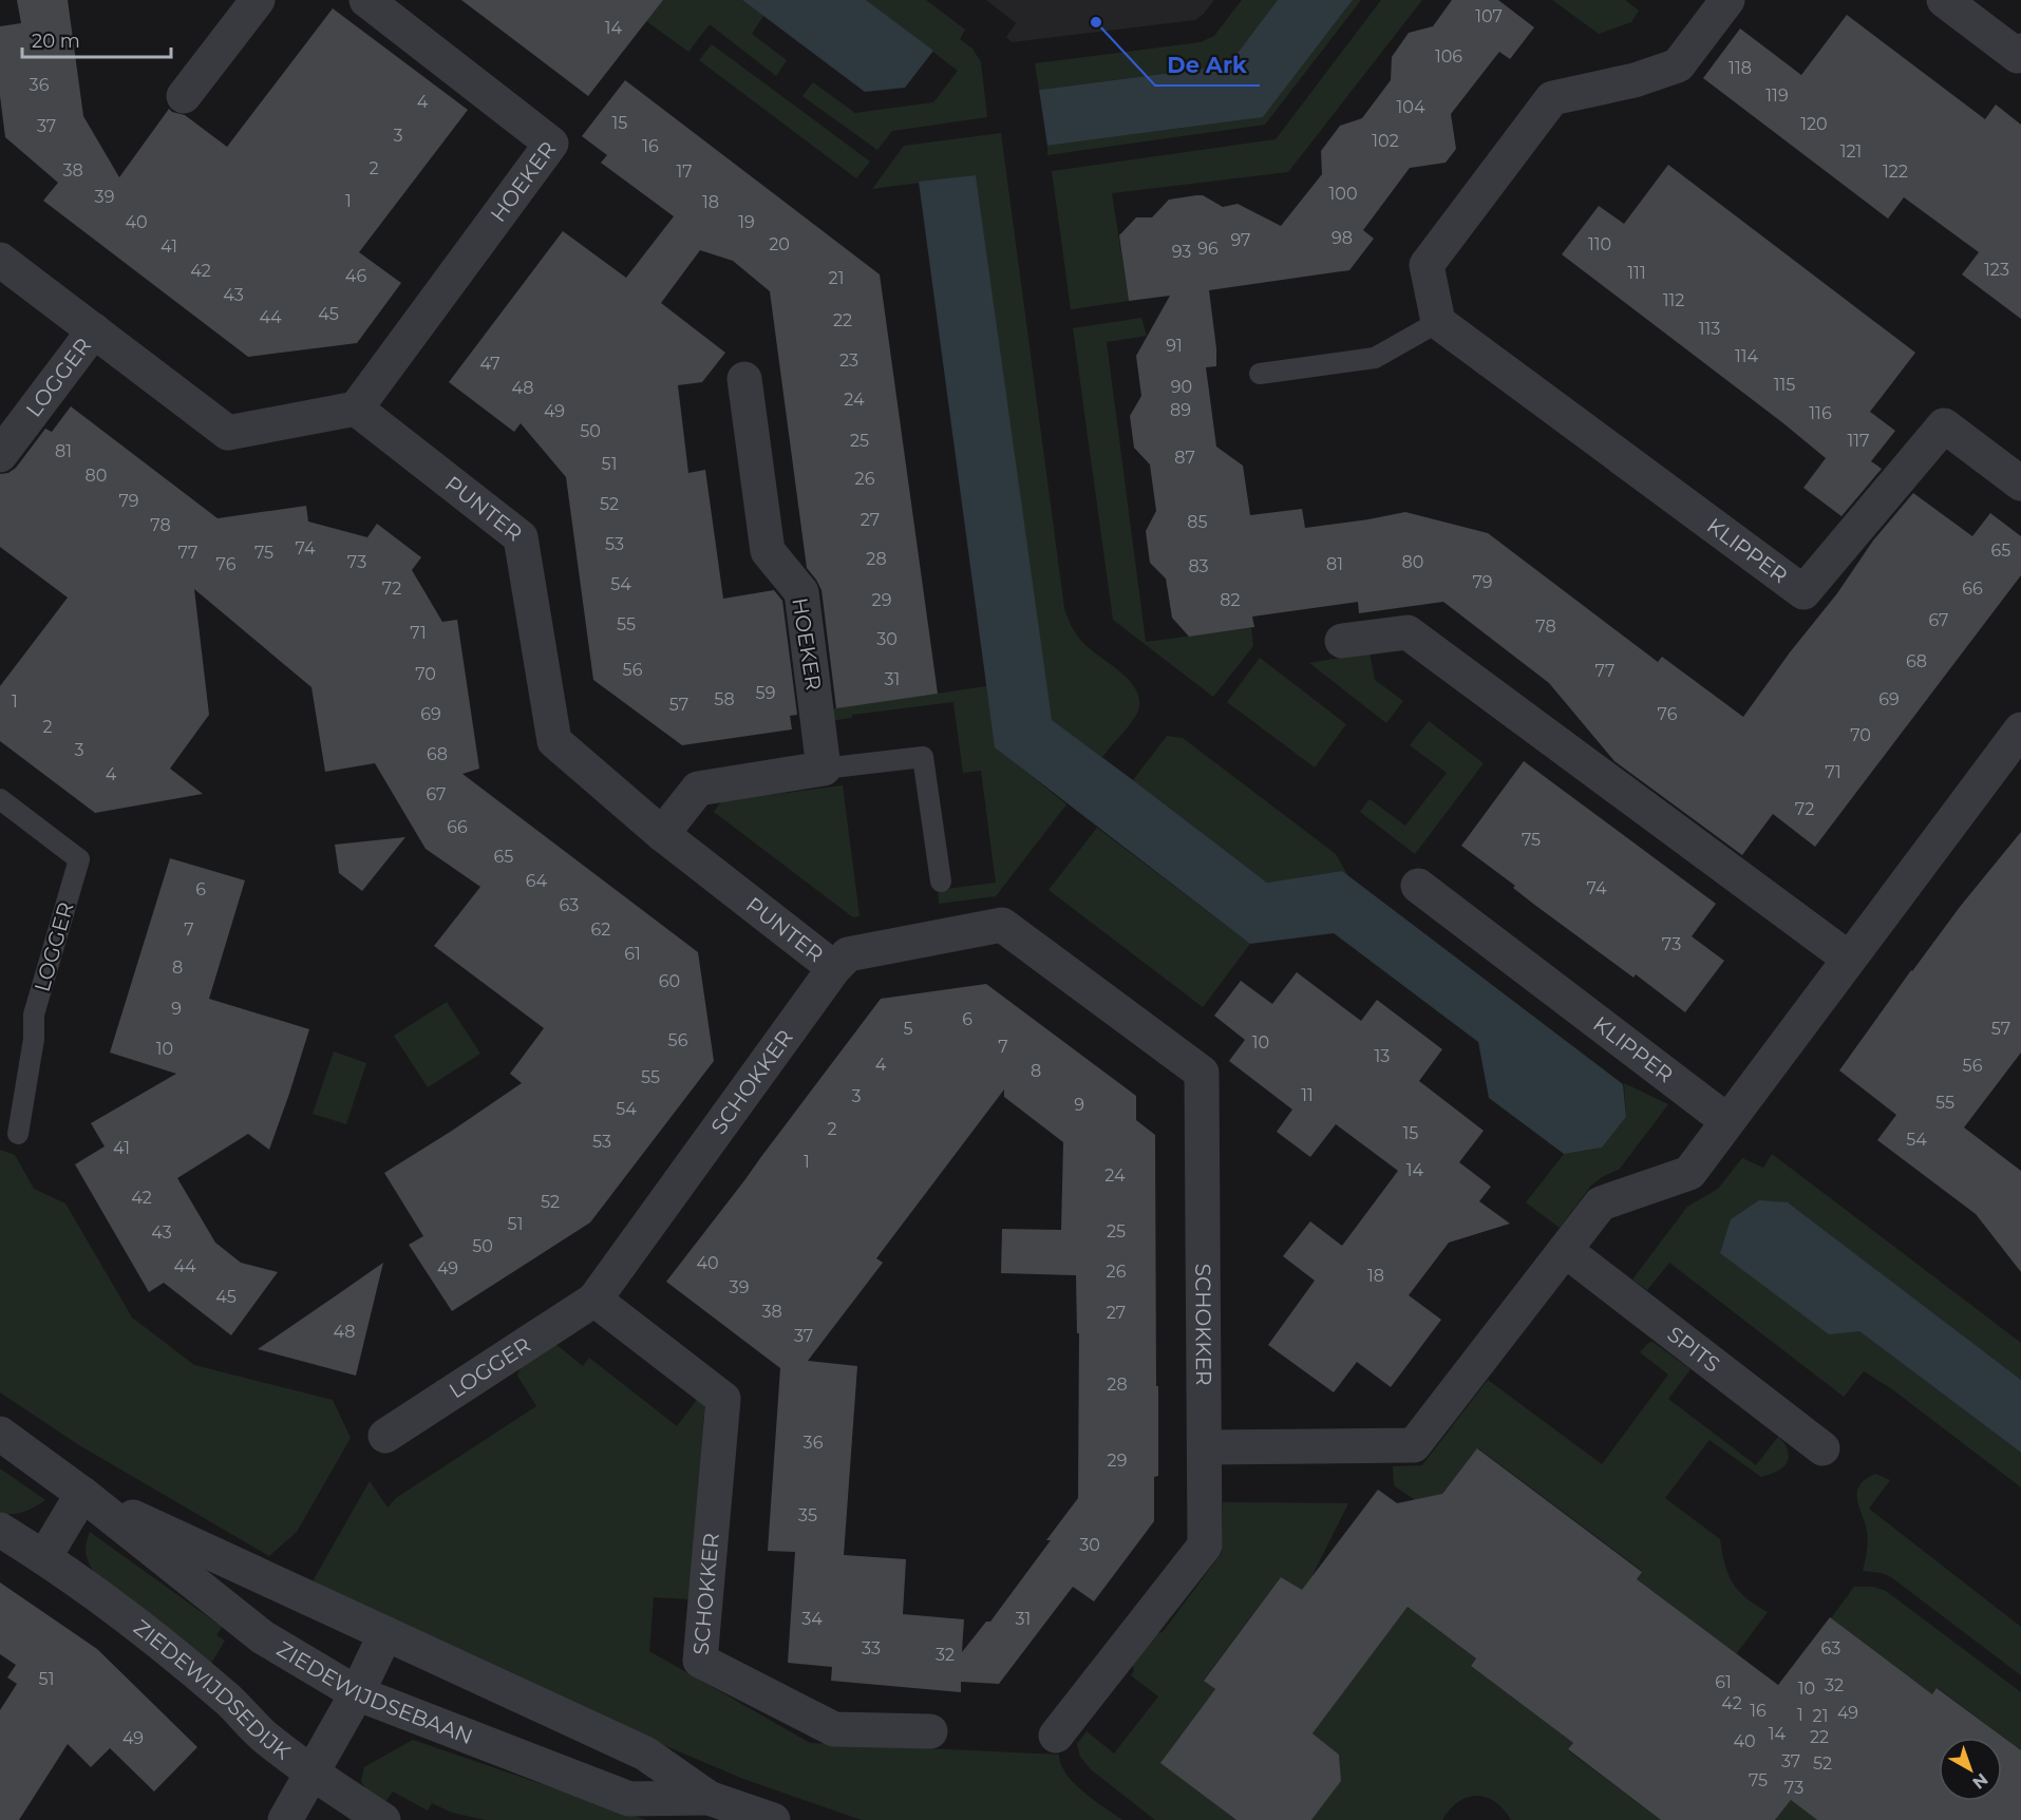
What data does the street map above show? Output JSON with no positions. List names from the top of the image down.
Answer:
{
  "streets": {
    "street": [
      "HOEKER",
      "LOGGER",
      "PUNTER",
      "KLIPPER",
      "SCHOKKER",
      "SPITS",
      "ZIEDEWIJDSEDIJK",
      "ZIEDEWIJDSEBAAN"
    ]
  },
  "crossings": [
    ["HOEKER", "PUNTER"],
    ["LOGGER", "SCHOKKER"],
    ["PUNTER", "SCHOKKER"]
  ],
  "places": ["De Ark"],
  "house_numbers": [
    "107",
    "14",
    "106",
    "118",
    "36",
    "119",
    "4",
    "104",
    "15",
    "120",
    "37",
    "3",
    "102",
    "16",
    "121",
    "2",
    "38",
    "17",
    "122",
    "100",
    "39",
    "1",
    "18",
    "40",
    "19",
    "98",
    "97",
    "20",
    "110",
    "41",
    "96",
    "93",
    "123",
    "42",
    "111",
    "46",
    "21",
    "43",
    "112",
    "45",
    "44",
    "22",
    "113",
    "91",
    "114",
    "23",
    "47",
    "115",
    "90",
    "48",
    "24",
    "89",
    "49",
    "116",
    "50",
    "25",
    "117",
    "81",
    "87",
    "51",
    "80",
    "26",
    "79",
    "52",
    "27",
    "85",
    "78",
    "53",
    "74",
    "65",
    "77",
    "75",
    "28",
    "73",
    "80",
    "76",
    "81",
    "83",
    "79",
    "54",
    "72",
    "66",
    "29",
    "82",
    "67",
    "55",
    "78",
    "71",
    "30",
    "68",
    "56",
    "77",
    "70",
    "31",
    "59",
    "58",
    "69",
    "1",
    "57",
    "69",
    "76",
    "2",
    "70",
    "3",
    "68",
    "71",
    "4",
    "67",
    "72",
    "66",
    "75",
    "65",
    "64",
    "74",
    "6",
    "63",
    "7",
    "62",
    "73",
    "61",
    "8",
    "60",
    "9",
    "6",
    "5",
    "57",
    "56",
    "10",
    "7",
    "10",
    "13",
    "4",
    "56",
    "8",
    "55",
    "11",
    "3",
    "55",
    "9",
    "54",
    "2",
    "15",
    "54",
    "53",
    "41",
    "1",
    "14",
    "24",
    "42",
    "52",
    "51",
    "25",
    "43",
    "50",
    "40",
    "44",
    "49",
    "26",
    "18",
    "39",
    "45",
    "38",
    "27",
    "48",
    "37",
    "28",
    "36",
    "29",
    "35",
    "30",
    "34",
    "31",
    "33",
    "63",
    "32",
    "51",
    "61",
    "32",
    "10",
    "42",
    "16",
    "49",
    "1",
    "21",
    "14",
    "22",
    "49",
    "40",
    "37",
    "52",
    "75",
    "73"
  ],
  "scale_bar": "20 m",
  "north": "bottom right"
}
